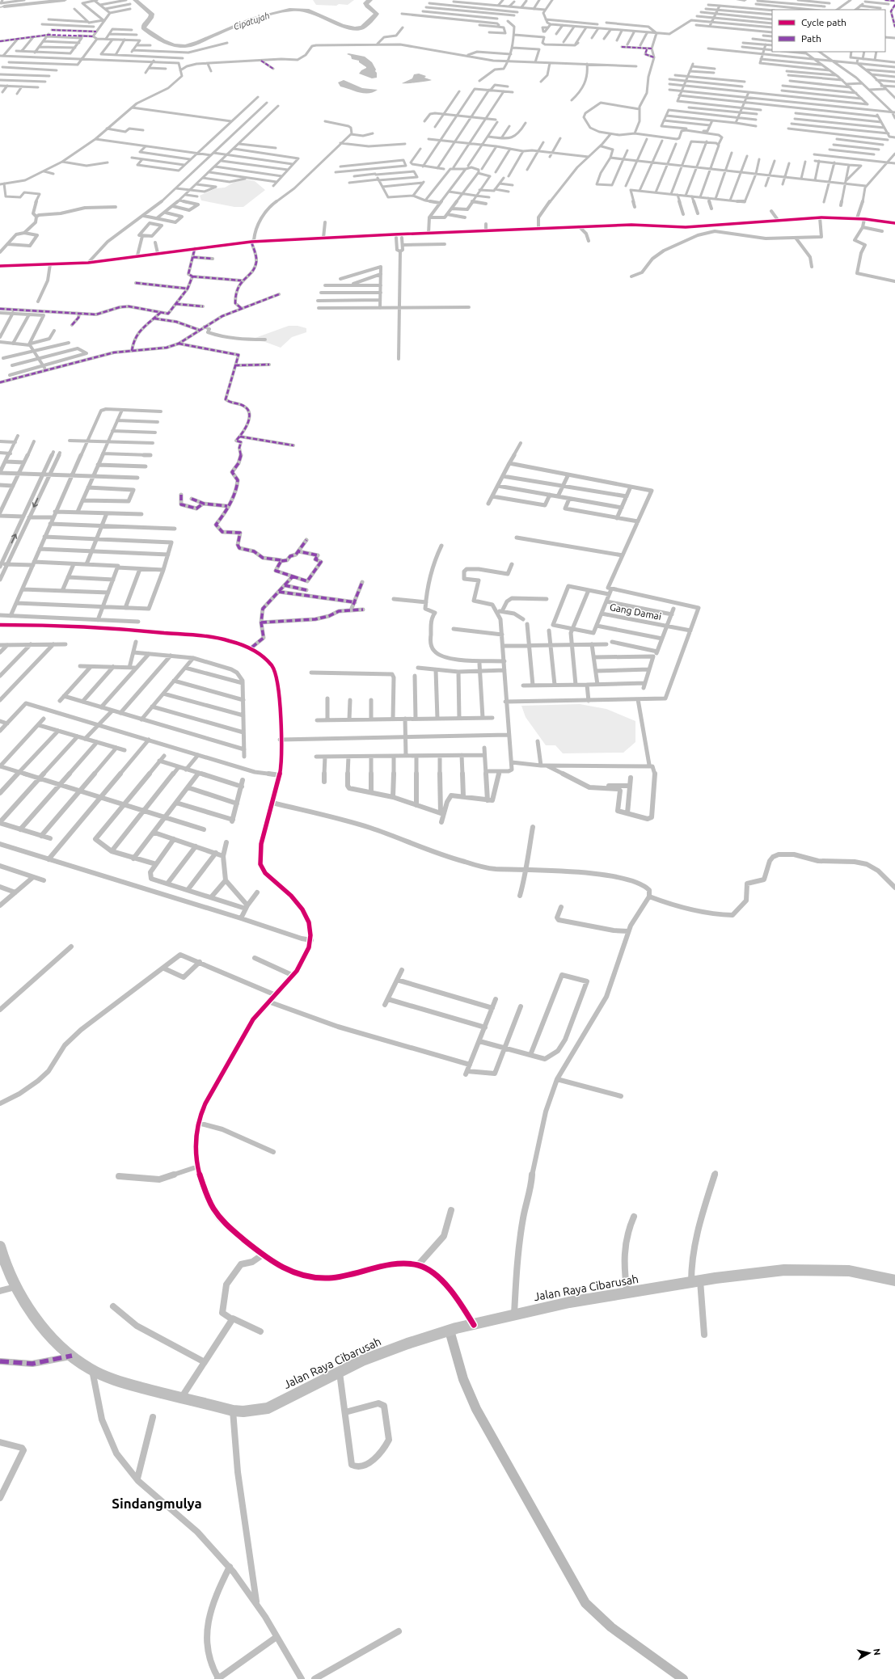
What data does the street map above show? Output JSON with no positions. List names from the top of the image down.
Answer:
{
  "streets": {
    "main road": ["Jalan Raya Cibarusah"],
    "street": ["Gang Damai"]
  },
  "districts": ["Sindangmulya"],
  "water": ["Cipatujah"],
  "legend": ["Cycle path", "Path"],
  "north": "right"
}
